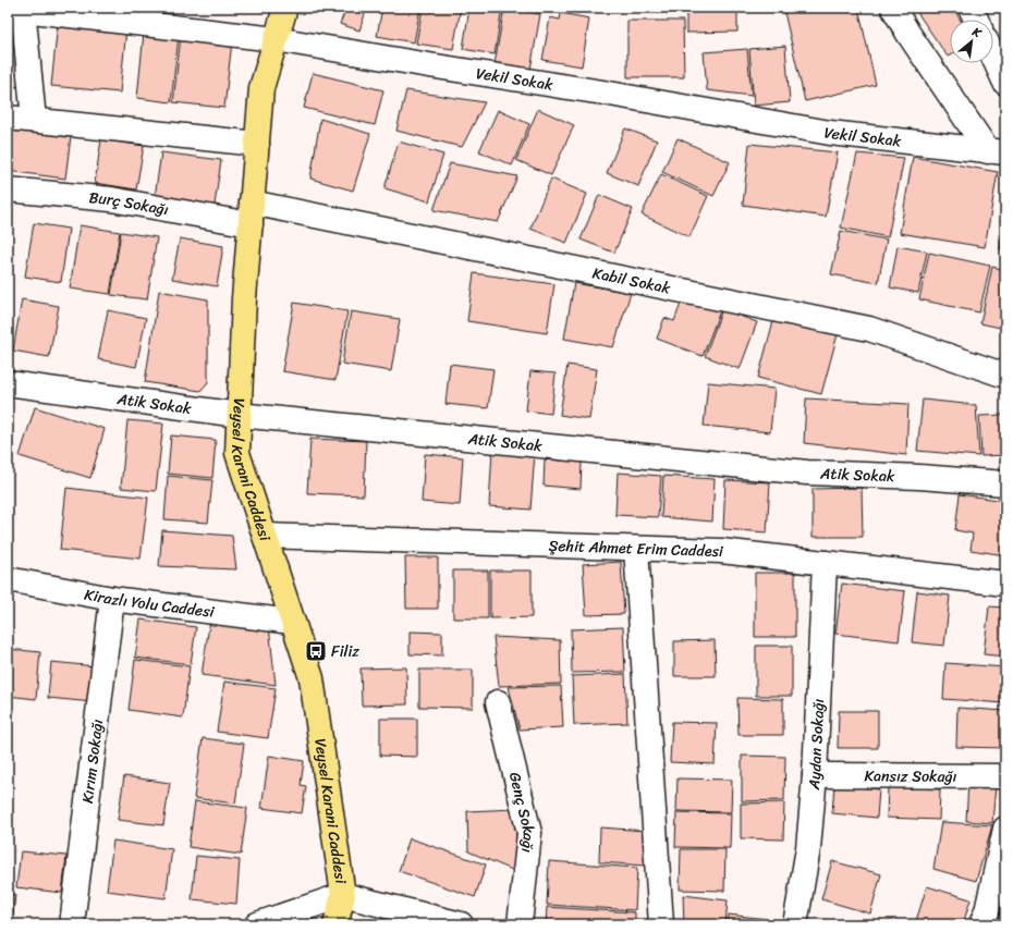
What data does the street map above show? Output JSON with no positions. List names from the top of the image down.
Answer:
{
  "streets": {
    "main road": ["Veysel Karani Caddesi"],
    "street": [
      "Vekil Sokak",
      "Burç Sokağı",
      "Kabil Sokak",
      "Atik Sokak",
      "Şehit Ahmet Erim Caddesi",
      "Kirazlı Yolu Caddesi",
      "Aydan Sokağı",
      "Kırım Sokağı",
      "Kansız Sokağı",
      "Genç Sokağı"
    ]
  },
  "crossings": [
    ["Vekil Sokak", "Veysel Karani Caddesi"],
    ["Burç Sokağı", "Kabil Sokak"],
    ["Burç Sokağı", "Veysel Karani Caddesi"],
    ["Kabil Sokak", "Veysel Karani Caddesi"],
    ["Atik Sokak", "Veysel Karani Caddesi"],
    ["Veysel Karani Caddesi", "Şehit Ahmet Erim Caddesi"],
    ["Veysel Karani Caddesi", "Kirazlı Yolu Caddesi"],
    ["Şehit Ahmet Erim Caddesi", "Aydan Sokağı"],
    ["Kirazlı Yolu Caddesi", "Kırım Sokağı"],
    ["Aydan Sokağı", "Kansız Sokağı"]
  ],
  "places": {
    "bus stop": ["Filiz"]
  },
  "north": "top right"
}
